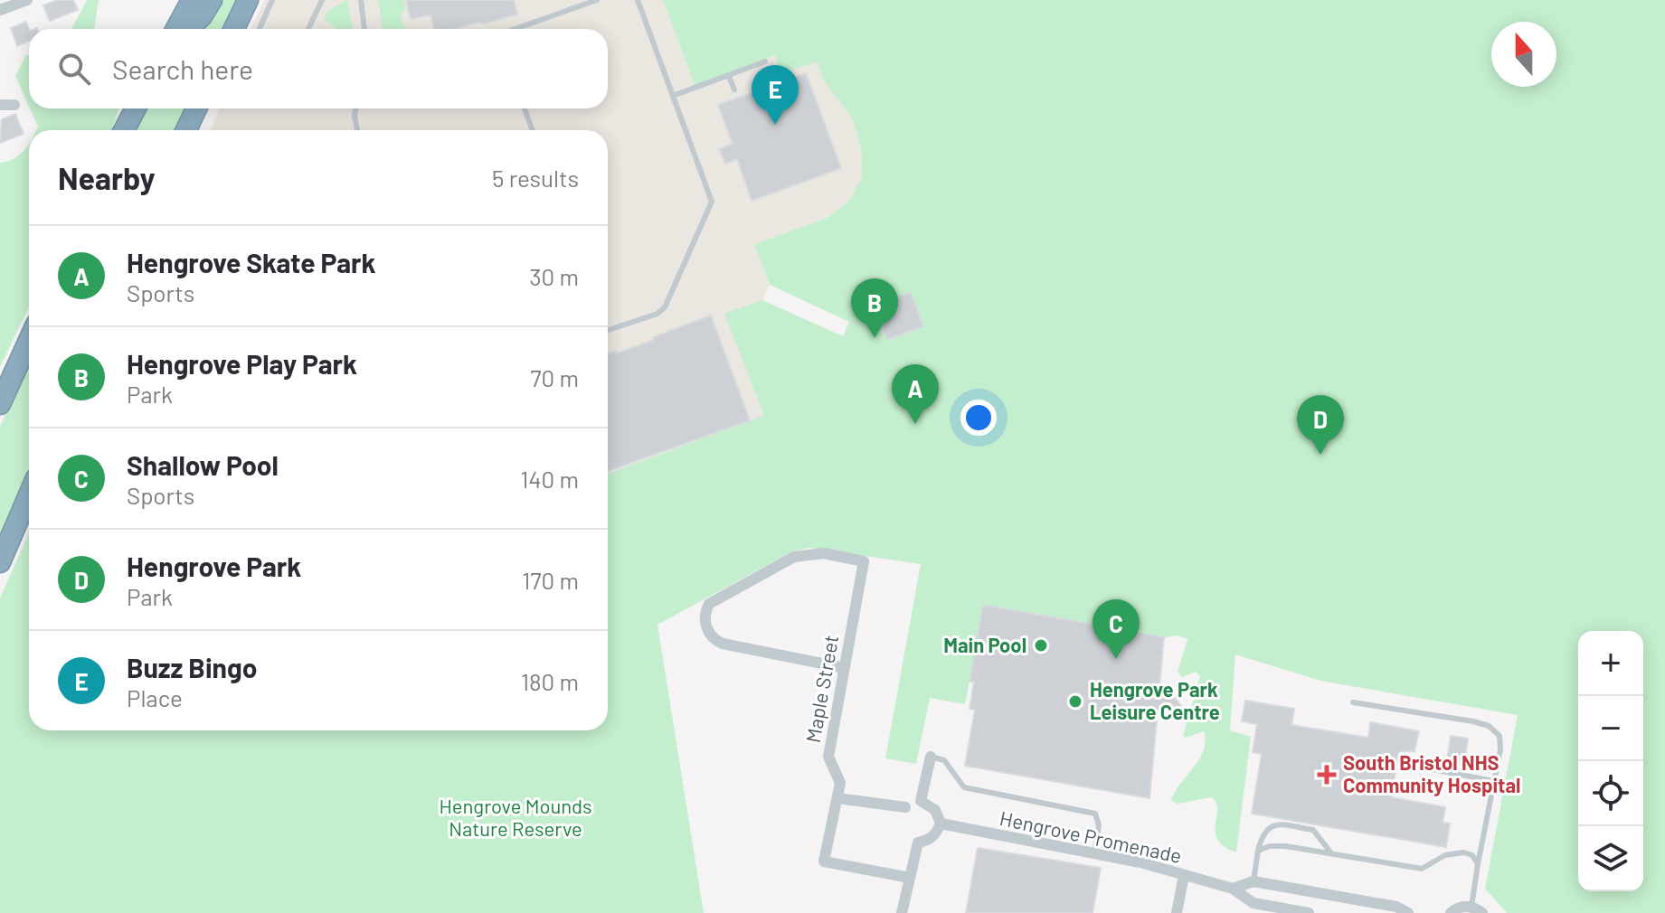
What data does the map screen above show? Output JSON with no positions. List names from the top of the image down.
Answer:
{
  "streets": {
    "street": ["Maple Street", "Hengrove Promenade"]
  },
  "parks": ["Hengrove Mounds Nature Reserve"],
  "places": {
    "other": ["Main Pool", "Hengrove Park Leisure Centre"],
    "health": ["South Bristol NHS Community Hospital"]
  },
  "north": "top",
  "page": {
    "search": "Search here",
    "pins": [
      "E",
      "B",
      "A",
      "D",
      "C"
    ],
    "heading": ["Nearby", "5 results"],
    "list": [
      {
        "mark": "A",
        "name": "Hengrove Skate Park",
        "note": "Sports",
        "value": "30 m"
      },
      {
        "mark": "B",
        "name": "Hengrove Play Park",
        "note": "Park",
        "value": "70 m"
      },
      {
        "mark": "C",
        "name": "Shallow Pool",
        "note": "Sports",
        "value": "140 m"
      },
      {
        "mark": "D",
        "name": "Hengrove Park",
        "note": "Park",
        "value": "170 m"
      },
      {
        "mark": "E",
        "name": "Buzz Bingo",
        "note": "Place",
        "value": "180 m"
      }
    ],
    "map_buttons": ["+", "−"]
  }
}
